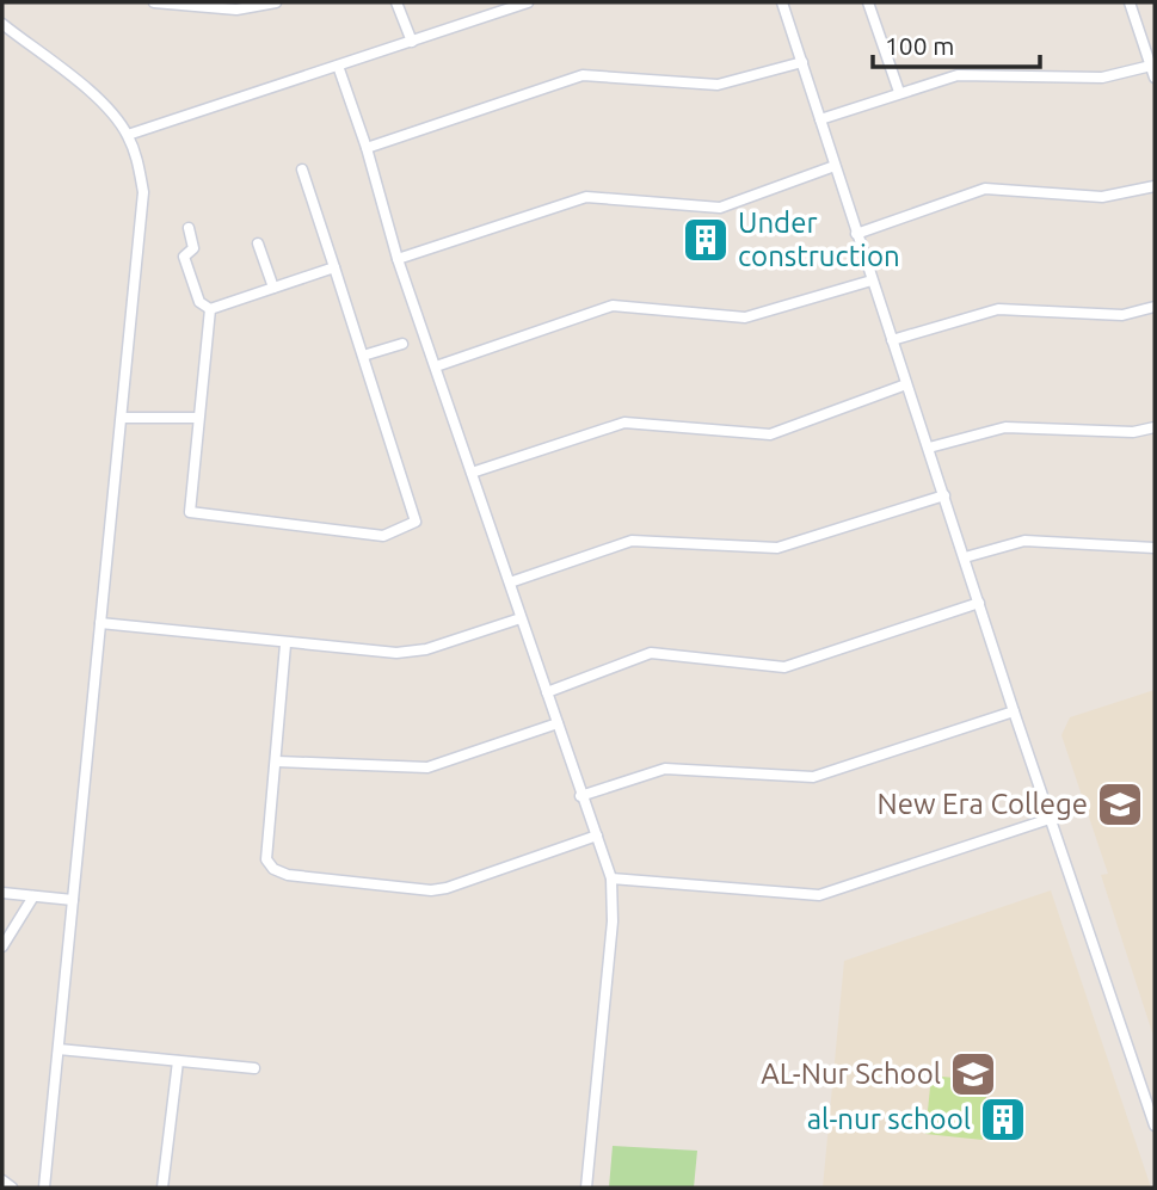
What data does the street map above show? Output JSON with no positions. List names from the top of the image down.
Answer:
{
  "places": {
    "building": ["Under construction", "al-nur school"],
    "school or university": ["New Era College", "AL-Nur School"]
  },
  "scale_bar": "100 m"
}
